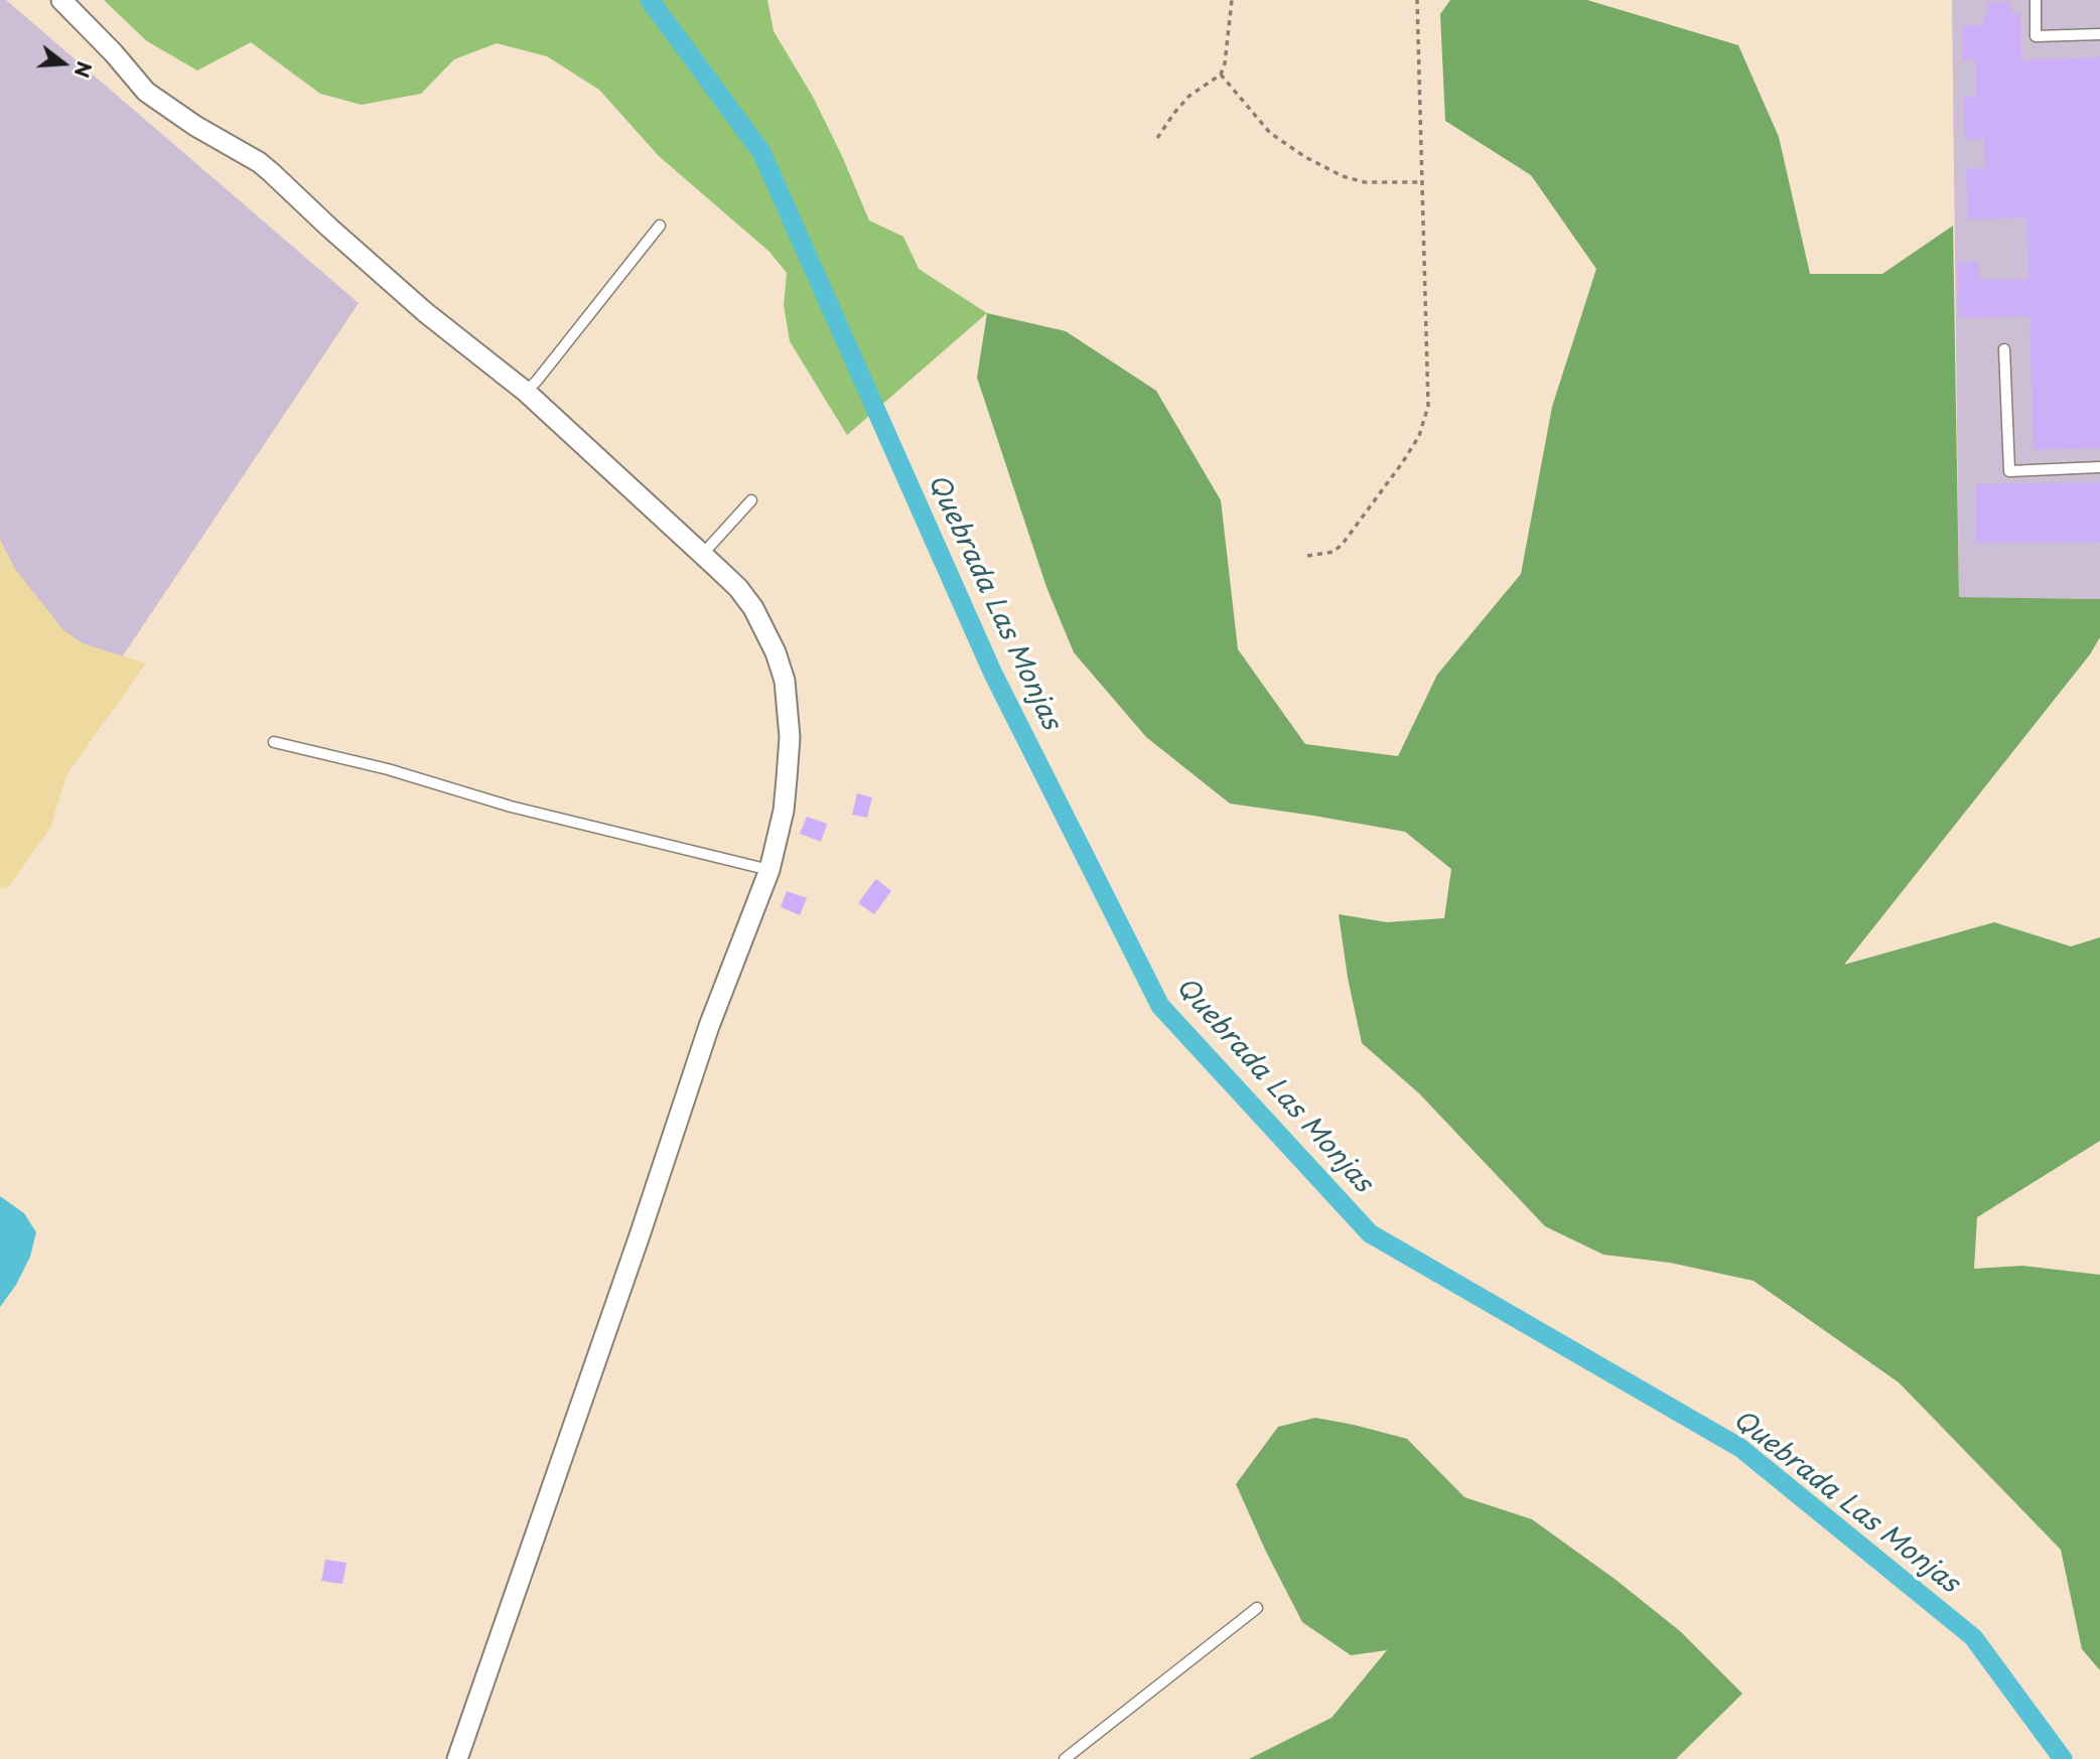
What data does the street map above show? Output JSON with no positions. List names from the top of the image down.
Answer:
{
  "water": ["Quebrada Las Monjas"],
  "north": "right"
}
